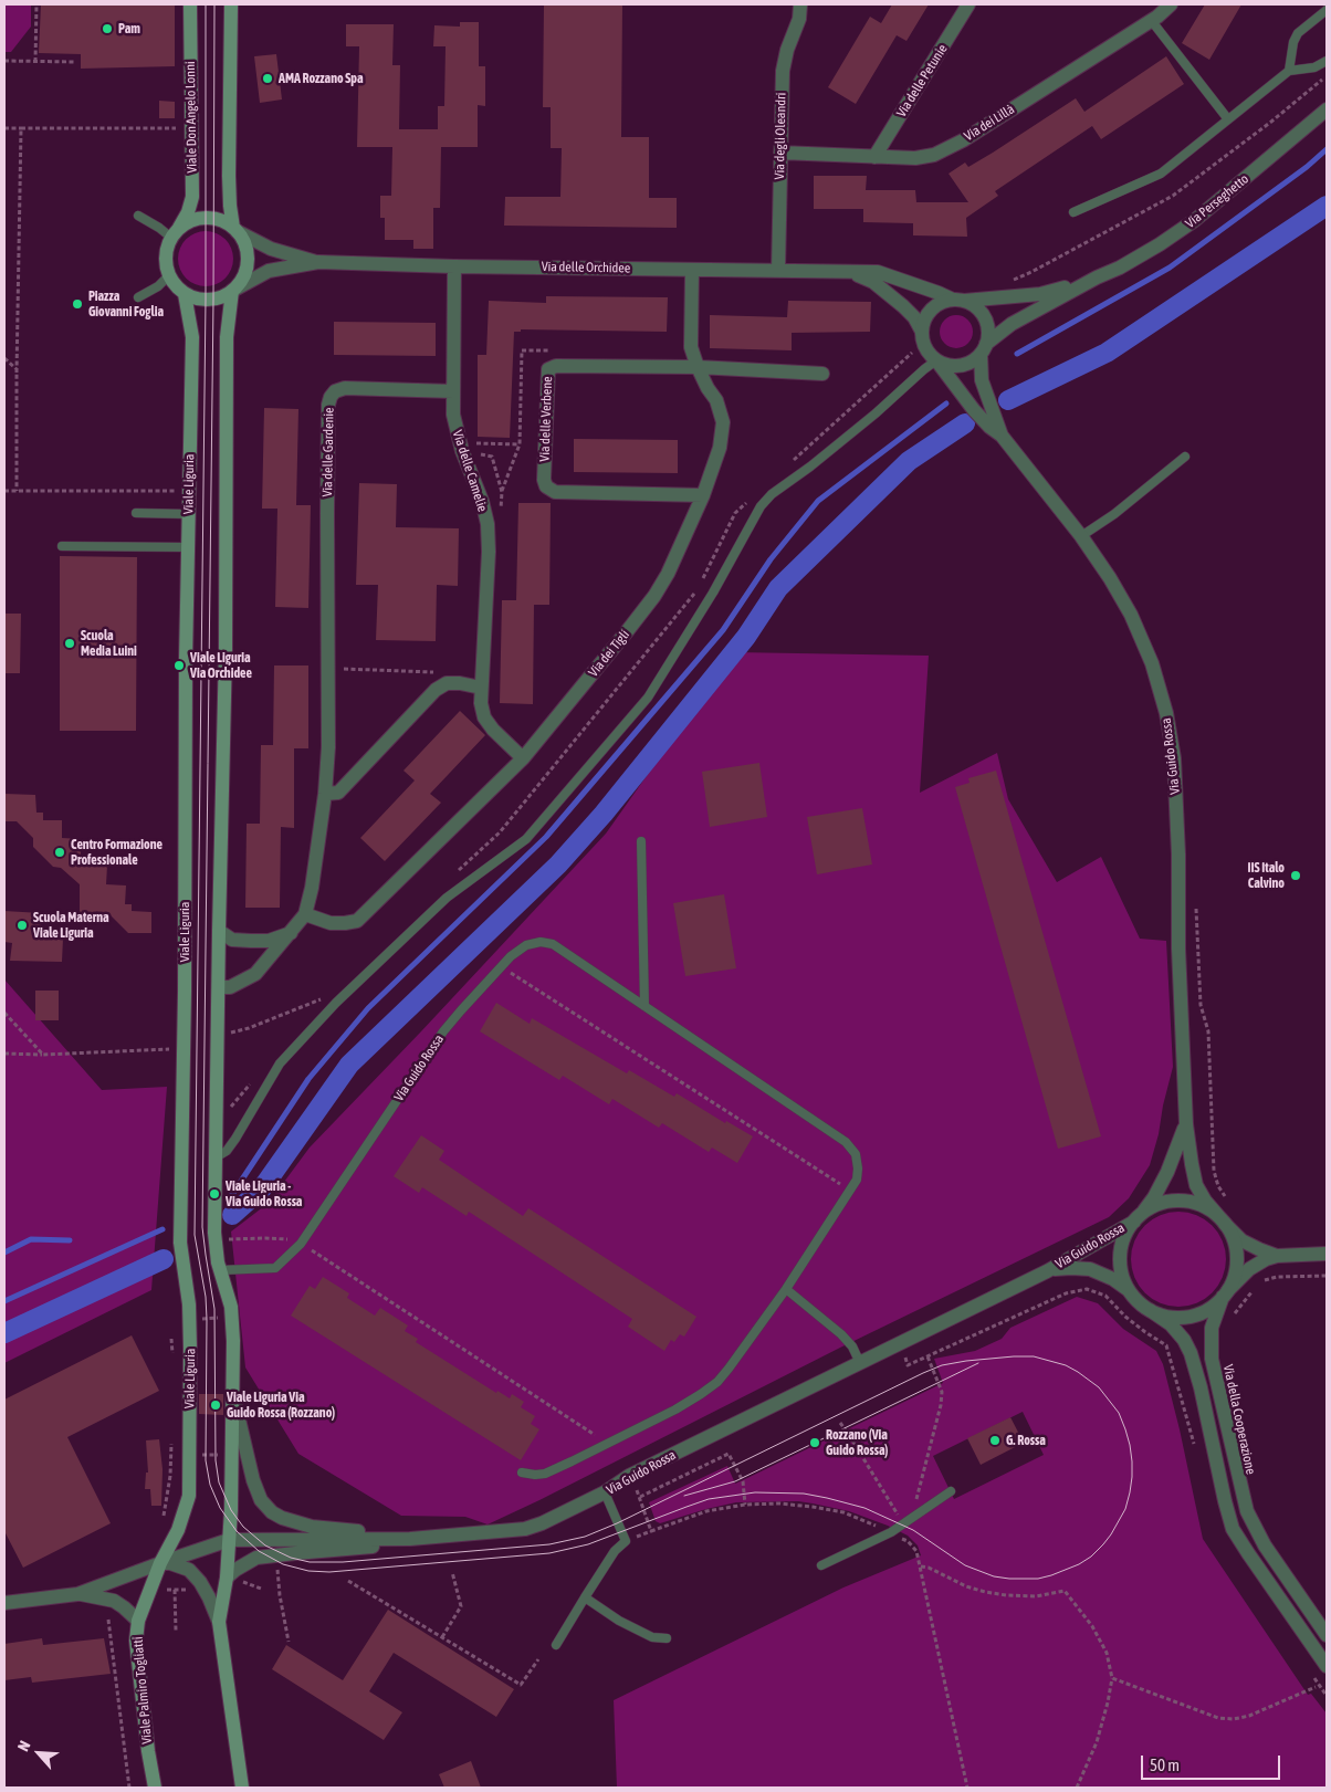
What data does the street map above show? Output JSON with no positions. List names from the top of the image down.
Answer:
{
  "streets": {
    "main road": ["Viale Don Angelo Lonni", "Viale Liguria", "Viale Palmiro Togliatti"],
    "street": [
      "Via delle Petunie",
      "Via dei Lillà",
      "Via degli Oleandri",
      "Via Perseghetto",
      "Via delle Orchidee",
      "Via delle Verbene",
      "Via delle Gardenie",
      "Via delle Camelie",
      "Via dei Tigli",
      "Via Guido Rossa",
      "Via della Cooperazione"
    ]
  },
  "crossings": [
    ["Via delle Petunie", "Via dei Lillà"],
    ["Viale Don Angelo Lonni", "Via delle Orchidee"],
    ["Viale Don Angelo Lonni", "Viale Liguria"],
    ["Via dei Lillà", "Via degli Oleandri"],
    ["Via degli Oleandri", "Via delle Orchidee"],
    ["Via Perseghetto", "Via delle Orchidee"],
    ["Via Perseghetto", "Via Guido Rossa"],
    ["Via delle Orchidee", "Via delle Camelie"],
    ["Via delle Orchidee", "Viale Liguria"],
    ["Via delle Orchidee", "Via dei Tigli"],
    ["Via delle Orchidee", "Via Guido Rossa"],
    ["Via delle Verbene", "Via dei Tigli"],
    ["Via delle Gardenie", "Via delle Camelie"],
    ["Via delle Camelie", "Via dei Tigli"],
    ["Viale Liguria", "Viale Palmiro Togliatti"],
    ["Via Guido Rossa", "Via della Cooperazione"]
  ],
  "places": [
    "Pam",
    "AMA Rozzano Spa",
    "Piazza Giovanni Foglia",
    "Scuola Media Luini",
    "Viale Liguria Via Orchidee",
    "Centro Formazione Professionale",
    "IIS Italo Calvino",
    "Scuola Materna Viale Liguria",
    "Viale Liguria - Via Guido Rossa",
    "Viale Liguria Via Guido Rossa (Rozzano)",
    "G. Rossa",
    "Rozzano (Via Guido Rossa)"
  ],
  "scale_bar": "50 m",
  "north": "top left"
}
